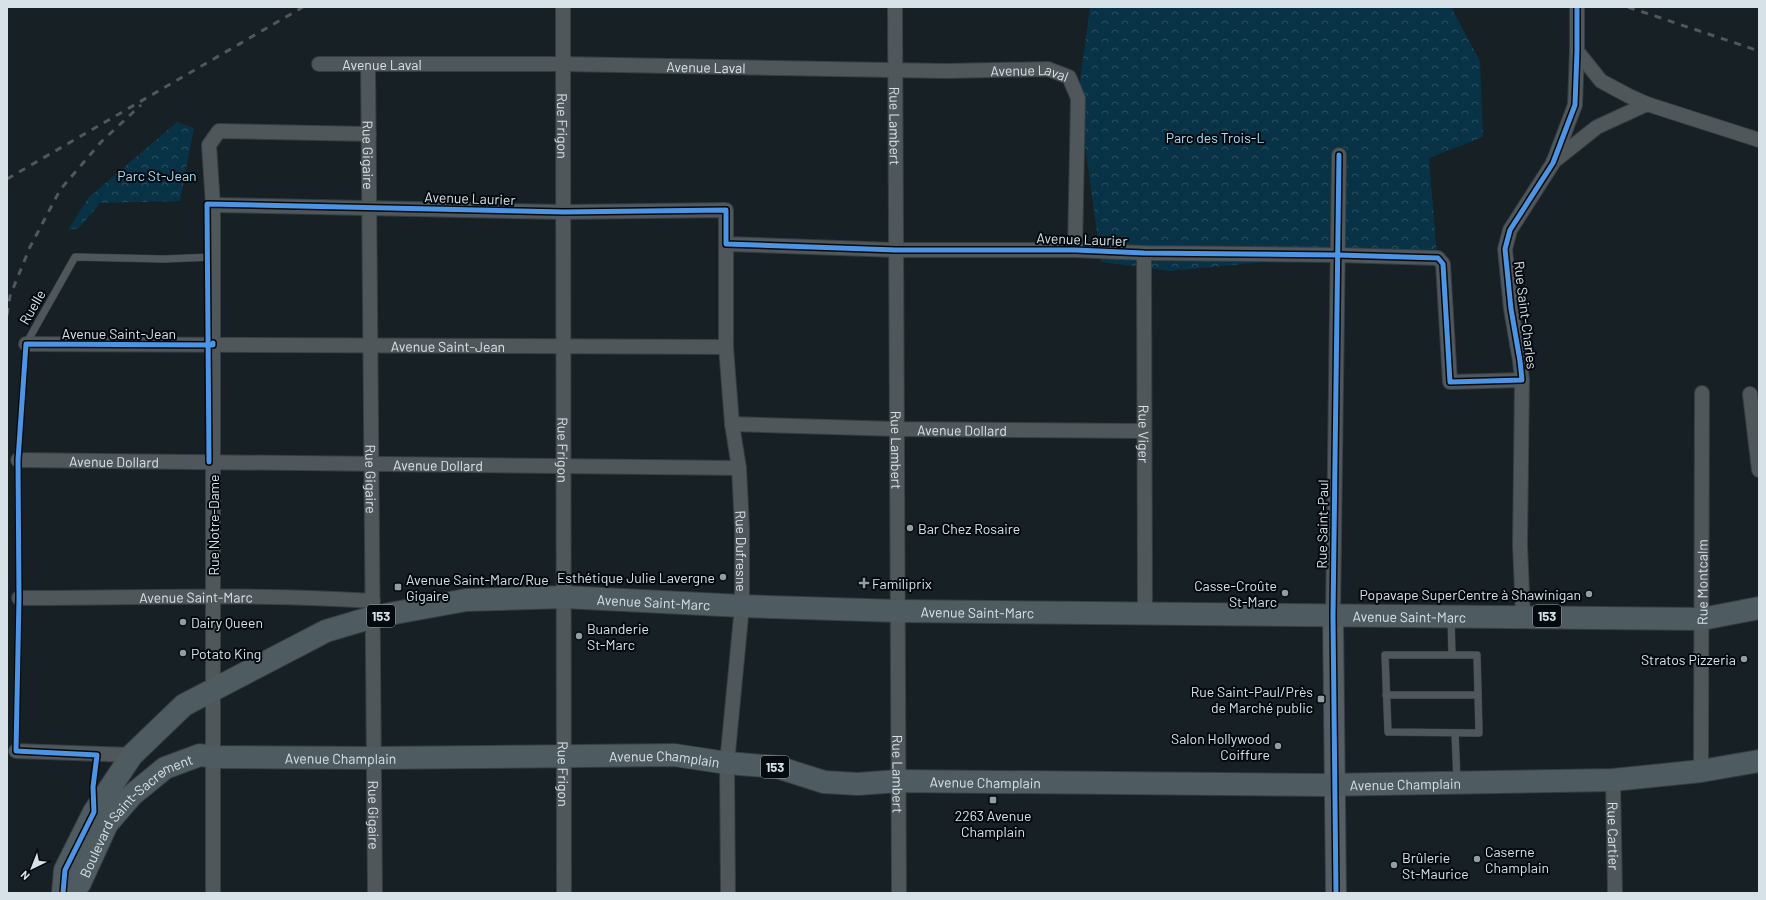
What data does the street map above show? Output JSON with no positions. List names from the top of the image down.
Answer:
{
  "streets": {
    "main road": [
      "Avenue Saint-Marc",
      "153",
      "Avenue Champlain",
      "Boulevard Saint-Sacrement"
    ],
    "street": [
      "Avenue Laval",
      "Rue Frigon",
      "Rue Lambert",
      "Rue Gigaire",
      "Avenue Laurier",
      "Rue Saint-Charles",
      "Avenue Saint-Jean",
      "Avenue Dollard",
      "Rue Viger",
      "Rue Saint-Paul",
      "Rue Notre-Dame",
      "Rue Dufresne",
      "Rue Montcalm",
      "Rue Cartier"
    ],
    "lane": ["Ruelle"]
  },
  "crossings": [
    ["Avenue Laval", "Rue Frigon"],
    ["Avenue Laval", "Rue Lambert"],
    ["Avenue Laval", "Rue Gigaire"],
    ["Avenue Laval", "Avenue Laurier"],
    ["Rue Frigon", "Avenue Laurier"],
    ["Rue Frigon", "Avenue Saint-Jean"],
    ["Rue Frigon", "Avenue Dollard"],
    ["Rue Frigon", "Avenue Saint-Marc"],
    ["Rue Frigon", "Avenue Champlain"],
    ["Rue Lambert", "Avenue Laurier"],
    ["Rue Lambert", "Avenue Dollard"],
    ["Rue Lambert", "Avenue Saint-Marc"],
    ["Rue Lambert", "Avenue Champlain"],
    ["Rue Gigaire", "Avenue Laurier"],
    ["Rue Gigaire", "Avenue Saint-Jean"],
    ["Rue Gigaire", "Avenue Dollard"],
    ["Rue Gigaire", "Rue Notre-Dame"],
    ["Rue Gigaire", "Avenue Saint-Marc"],
    ["Rue Gigaire", "Avenue Champlain"],
    ["Avenue Laurier", "Rue Saint-Charles"],
    ["Avenue Laurier", "Rue Viger"],
    ["Avenue Laurier", "Rue Saint-Paul"],
    ["Avenue Laurier", "Rue Notre-Dame"],
    ["Avenue Laurier", "Rue Dufresne"],
    ["Ruelle", "Avenue Saint-Jean"],
    ["Ruelle", "Avenue Dollard"],
    ["Ruelle", "Rue Notre-Dame"],
    ["Ruelle", "Avenue Saint-Marc"],
    ["Rue Saint-Charles", "Avenue Saint-Marc"],
    ["Avenue Saint-Jean", "Rue Notre-Dame"],
    ["Avenue Saint-Jean", "Rue Dufresne"],
    ["Avenue Dollard", "Rue Viger"],
    ["Avenue Dollard", "Rue Notre-Dame"],
    ["Avenue Dollard", "Rue Dufresne"],
    ["Rue Viger", "Avenue Saint-Marc"],
    ["Rue Saint-Paul", "Avenue Saint-Marc"],
    ["Rue Saint-Paul", "Avenue Champlain"],
    ["Rue Notre-Dame", "Avenue Saint-Marc"],
    ["Rue Notre-Dame", "Avenue Champlain"],
    ["Rue Notre-Dame", "Boulevard Saint-Sacrement"],
    ["Rue Dufresne", "Avenue Saint-Marc"],
    ["Rue Dufresne", "Avenue Champlain"],
    ["Rue Montcalm", "Avenue Saint-Marc"],
    ["Rue Montcalm", "Avenue Champlain"],
    ["Avenue Saint-Marc", "Boulevard Saint-Sacrement"],
    ["Avenue Champlain", "Boulevard Saint-Sacrement"],
    ["Avenue Champlain", "Rue Cartier"]
  ],
  "parks": ["Parc des Trois-L", "Parc St-Jean"],
  "places": {
    "other": [
      "Bar Chez Rosaire",
      "Esthétique Julie Lavergne",
      "Casse-Croûte St-Marc",
      "Popavape SuperCentre à Shawinigan",
      "Dairy Queen",
      "Buanderie St-Marc",
      "Potato King",
      "Stratos Pizzeria",
      "Salon Hollywood Coiffure",
      "Caserne Champlain",
      "Brûlerie St-Maurice"
    ],
    "health": ["Familiprix"],
    "transit": ["Avenue Saint-Marc/Rue Gigaire", "Rue Saint-Paul/Près de Marché public", "2263 Avenue Champlain"]
  },
  "north": "bottom left"
}
